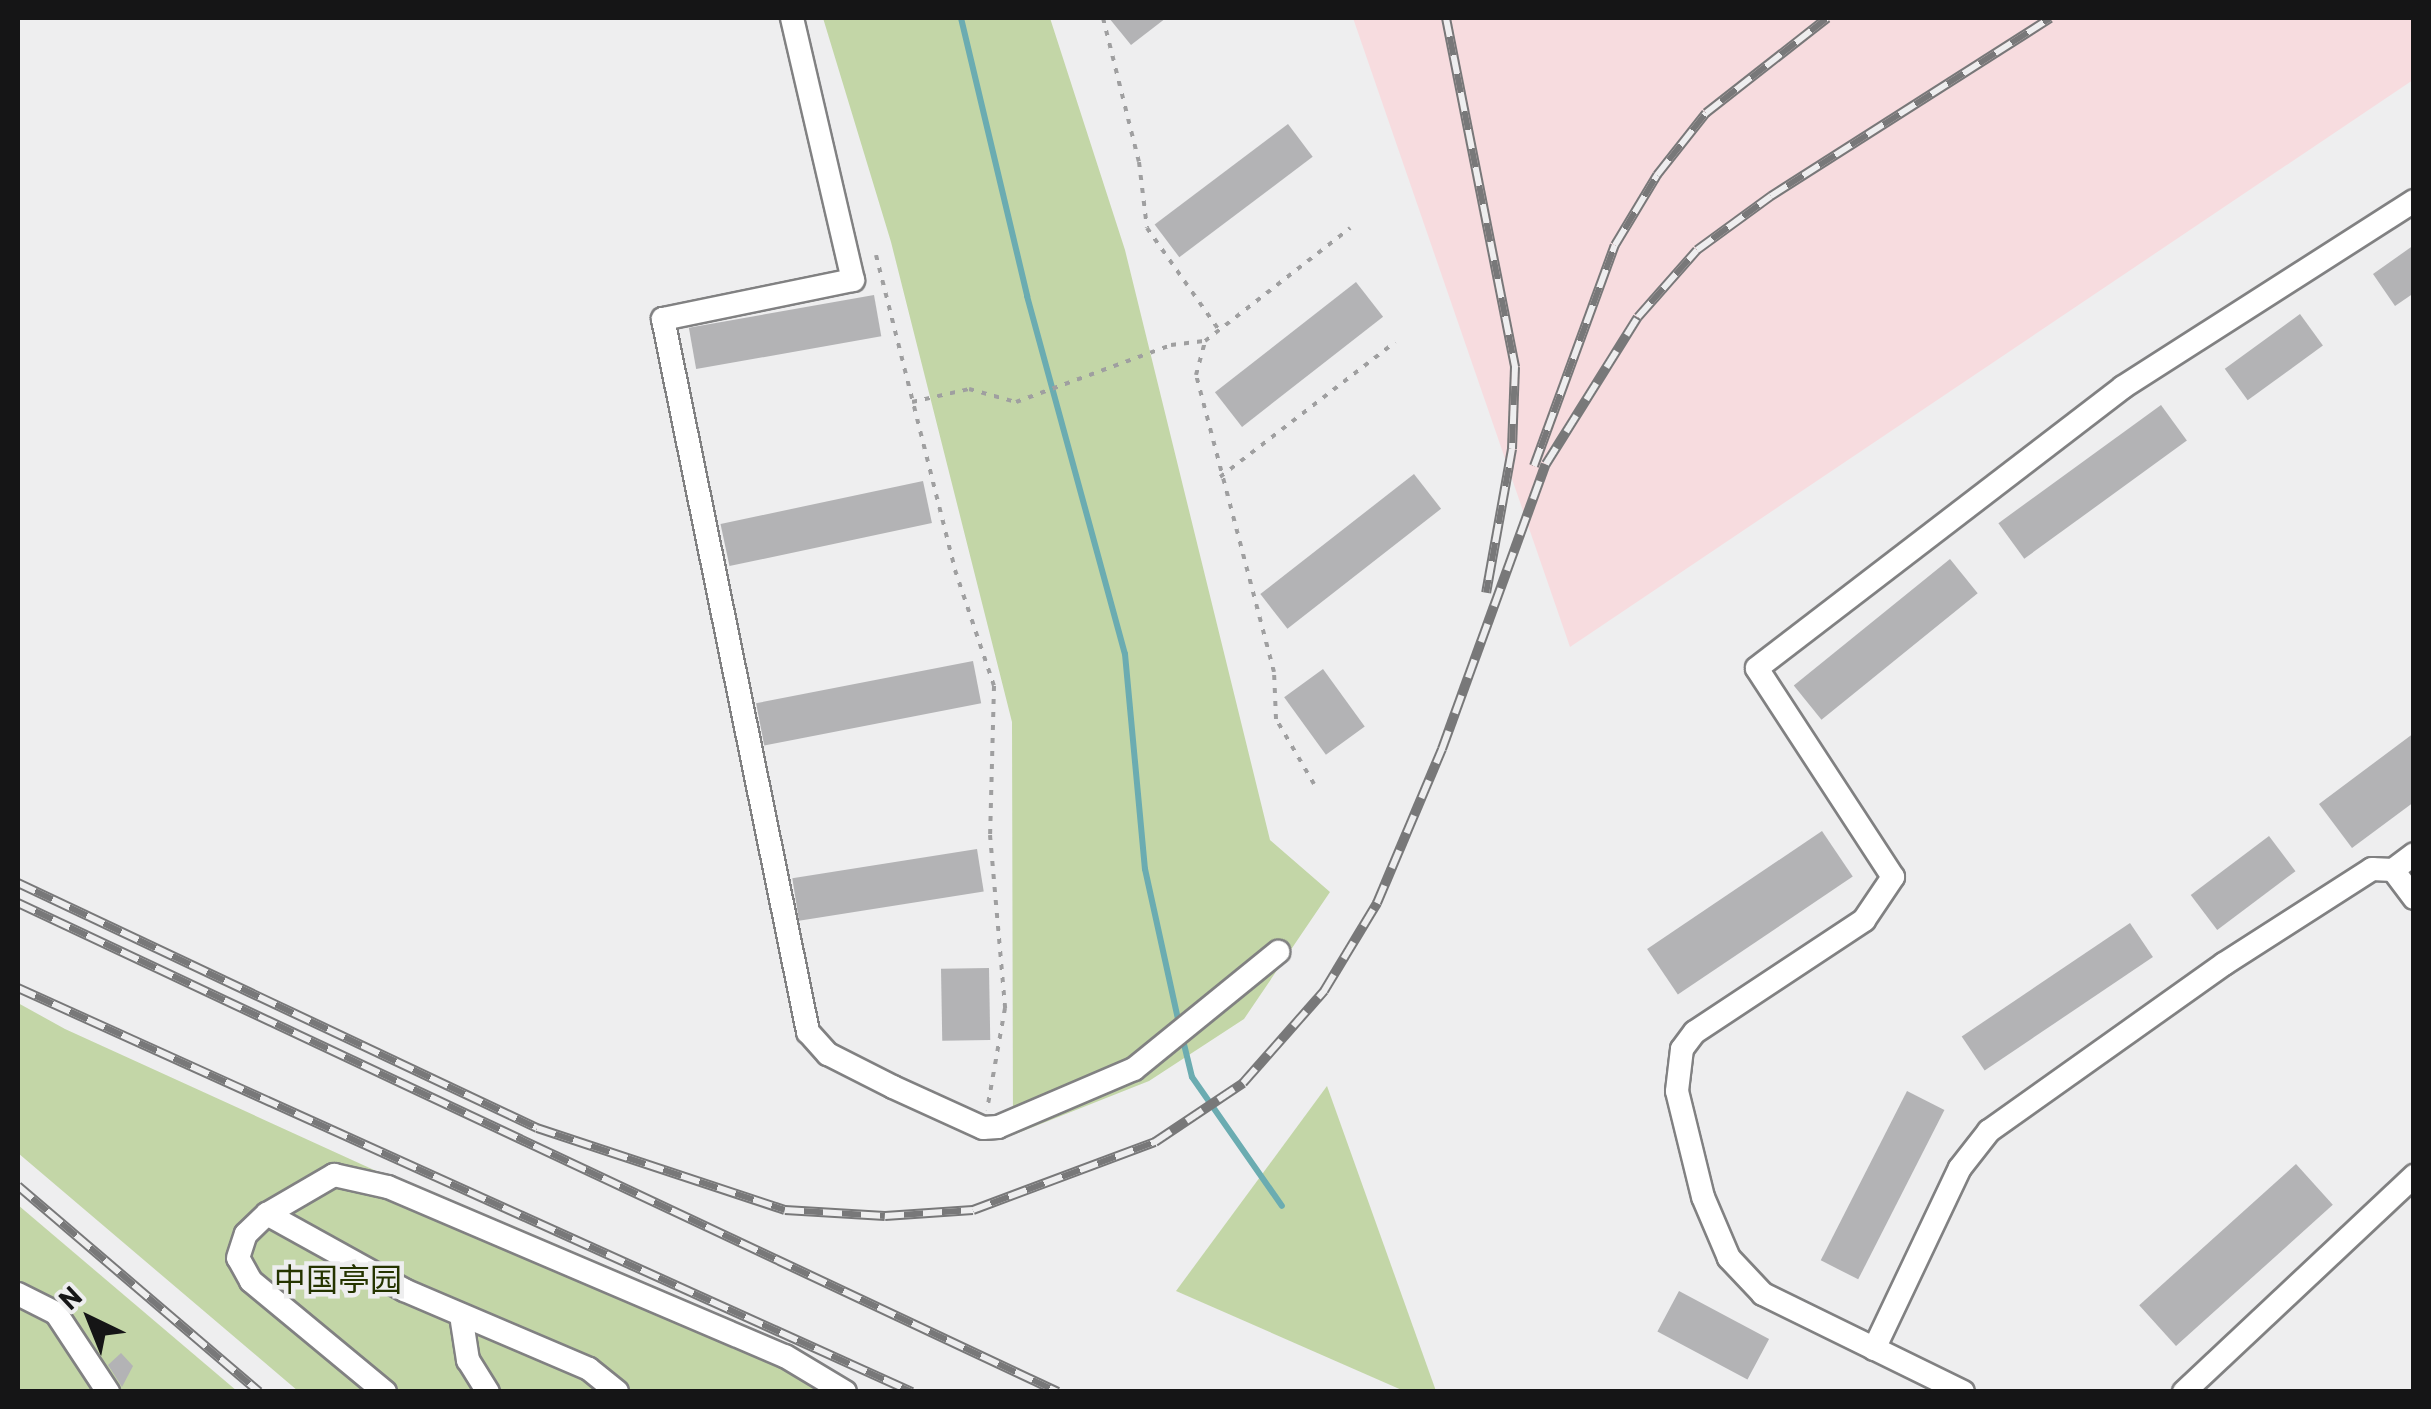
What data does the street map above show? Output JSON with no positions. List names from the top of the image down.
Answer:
{
  "parks": ["中国亭园"],
  "north": "top left"
}
